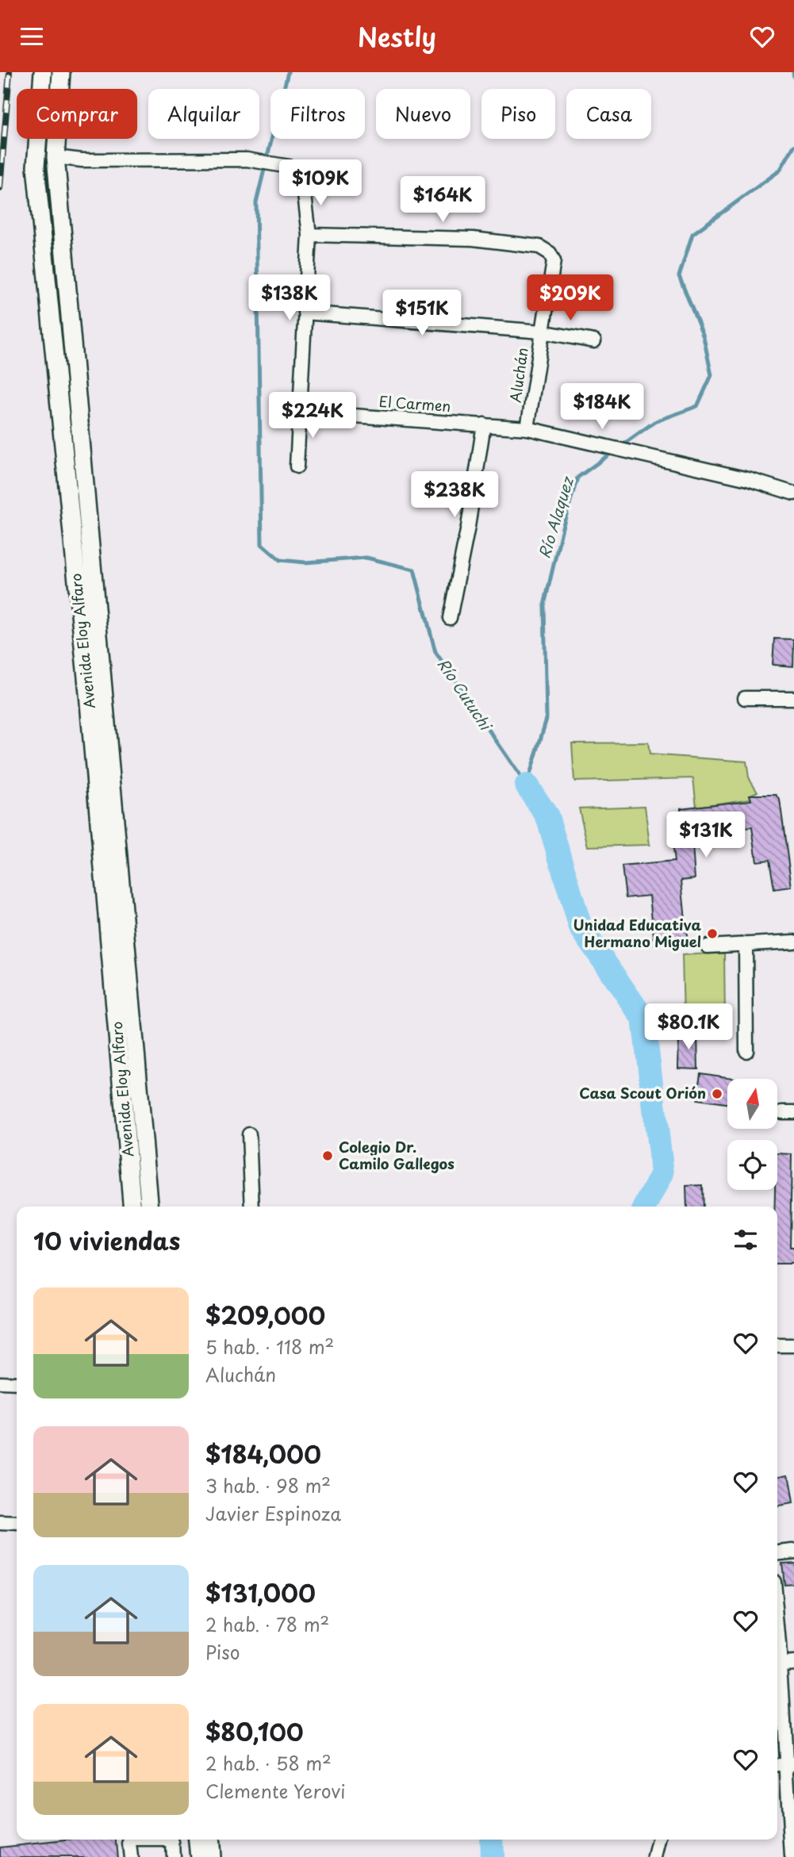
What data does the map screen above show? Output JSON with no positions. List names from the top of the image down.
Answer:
{
  "streets": {
    "main road": ["Avenida Eloy Alfaro"],
    "street": ["Aluchán", "El Carmen"]
  },
  "crossings": [
    ["Aluchán", "El Carmen"]
  ],
  "water": ["Río Alaquez", "Río Cutuchi"],
  "places": ["Unidad Educativa Hermano Miguel", "Casa Scout Orión", "Colegio Dr. Camilo Gallegos"],
  "north": "top",
  "page": {
    "header": "Nestly",
    "chip": [
      "Comprar",
      "Alquilar",
      "Filtros",
      "Nuevo",
      "Piso",
      "Casa"
    ],
    "price": [
      "$109K",
      "$164K",
      "$138K",
      "$209K",
      "$151K",
      "$184K",
      "$224K",
      "$238K",
      "$131K",
      "$80.1K"
    ],
    "heading": "10 viviendas",
    "list": [
      {
        "name": "$209,000",
        "note": "5 hab. · 118 m² · Aluchán"
      },
      {
        "name": "$184,000",
        "note": "3 hab. · 98 m² · Javier Espinoza"
      },
      {
        "name": "$131,000",
        "note": "2 hab. · 78 m² · Piso"
      },
      {
        "name": "$80,100",
        "note": "2 hab. · 58 m² · Clemente Yerovi"
      }
    ]
  }
}
